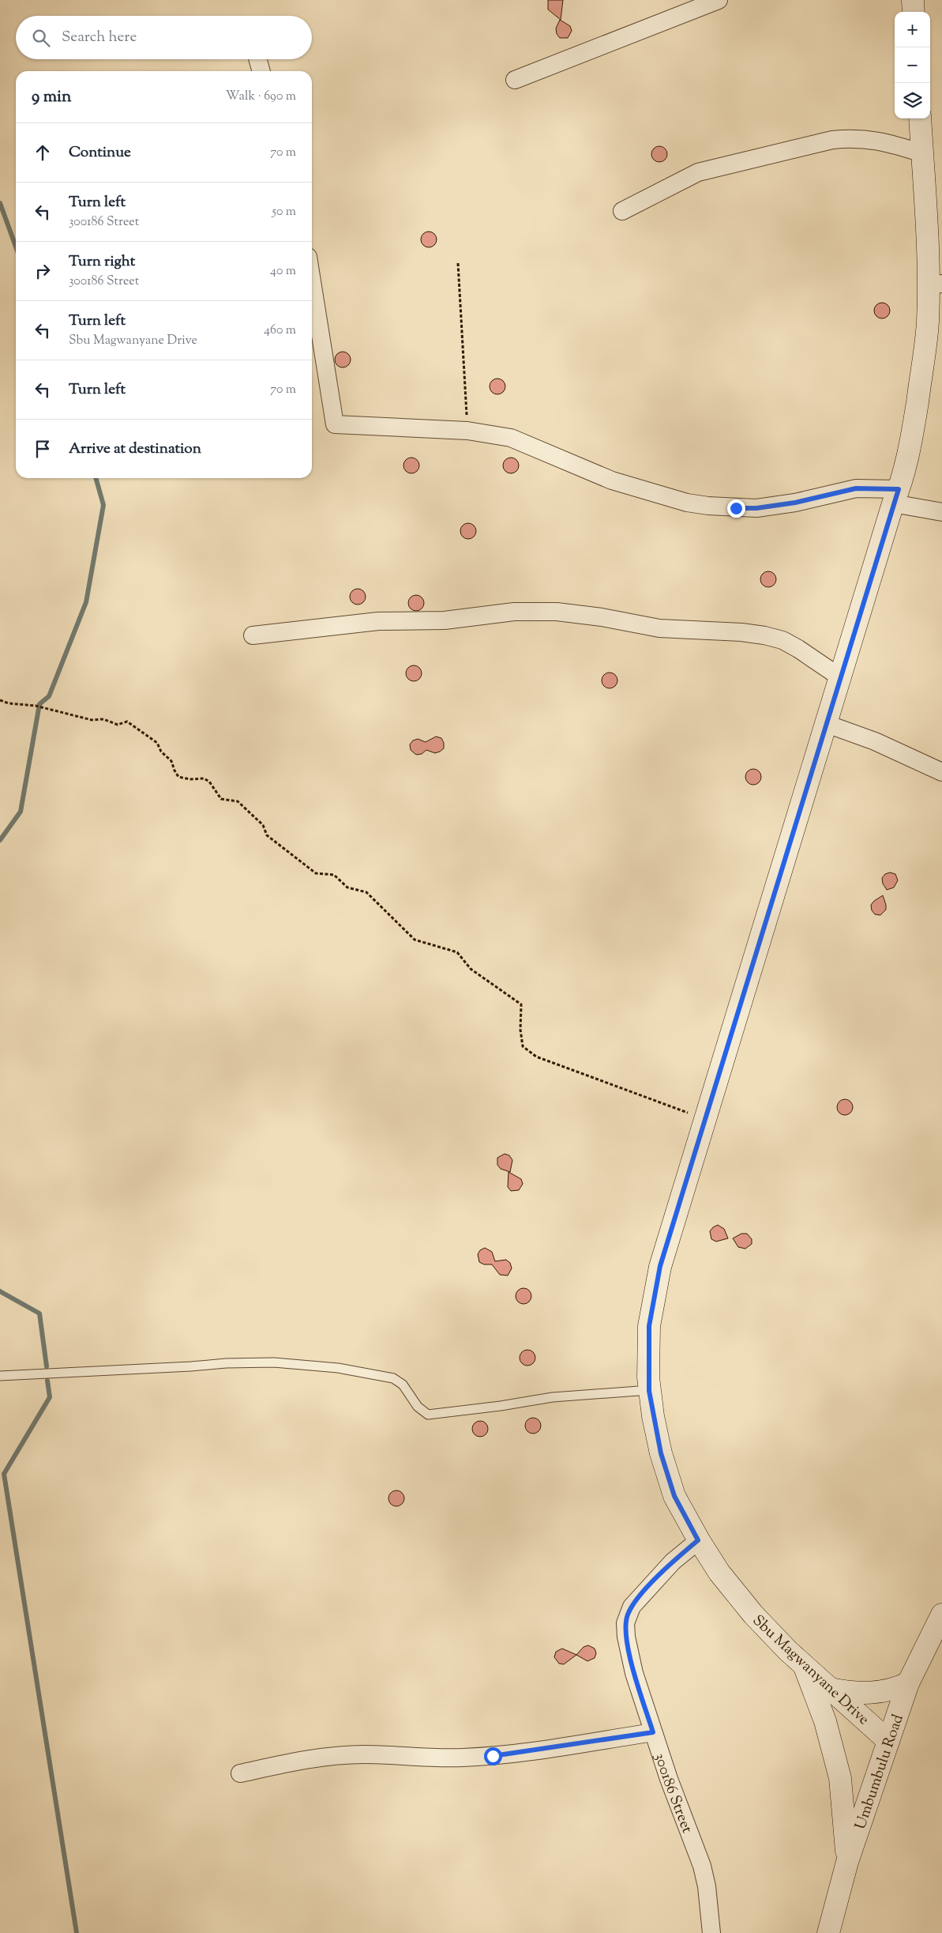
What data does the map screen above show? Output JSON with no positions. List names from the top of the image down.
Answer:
{
  "streets": {
    "main road": ["Sbu Magwanyane Drive", "Umbumbulu Road"],
    "street": ["300186 Street"]
  },
  "crossings": [
    ["Sbu Magwanyane Drive", "Umbumbulu Road"],
    ["Sbu Magwanyane Drive", "300186 Street"]
  ],
  "page": {
    "map_buttons": ["+", "−"],
    "search": "Search here",
    "heading": ["9 min", "Walk · 690 m"],
    "list": [
      ["Continue", "70 m"],
      ["Turn left", "300186 Street", "50 m"],
      ["Turn right", "300186 Street", "40 m"],
      ["Turn left", "Sbu Magwanyane Drive", "460 m"],
      ["Turn left", "70 m"],
      "Arrive at destination"
    ]
  }
}
